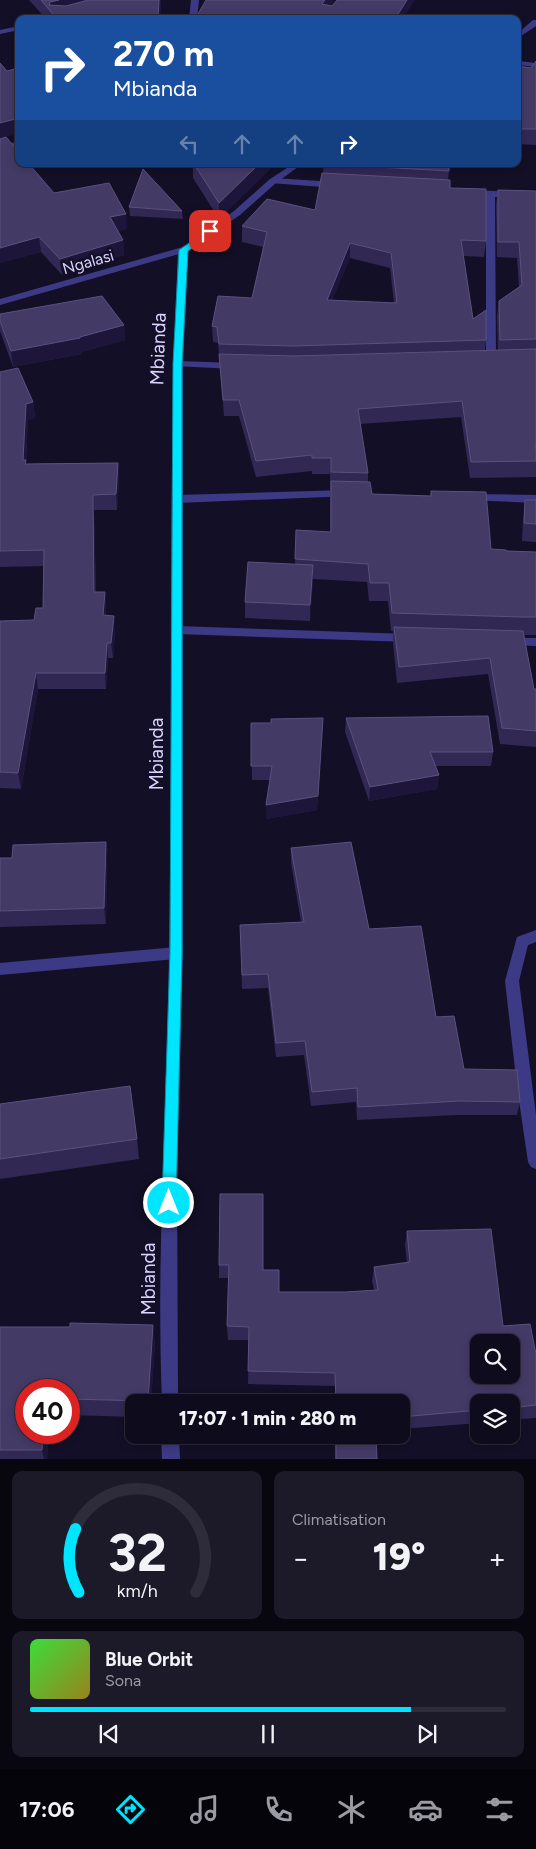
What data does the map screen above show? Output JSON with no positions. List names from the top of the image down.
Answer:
{
  "streets": {
    "street": ["Ngalasi", "Mbianda"]
  },
  "crossings": [
    ["Ngalasi", "Mbianda"]
  ],
  "page": {
    "turn": ["270 m", "Mbianda"],
    "limit": "40",
    "trip": "17:07 · 1 min · 280 m",
    "tile": "Climatisation",
    "heat": ["−", "19°", "+"],
    "song": ["Blue Orbit", "Sona"],
    "tabs": "17:06",
    "gauge": ["32", "km/h"]
  }
}
